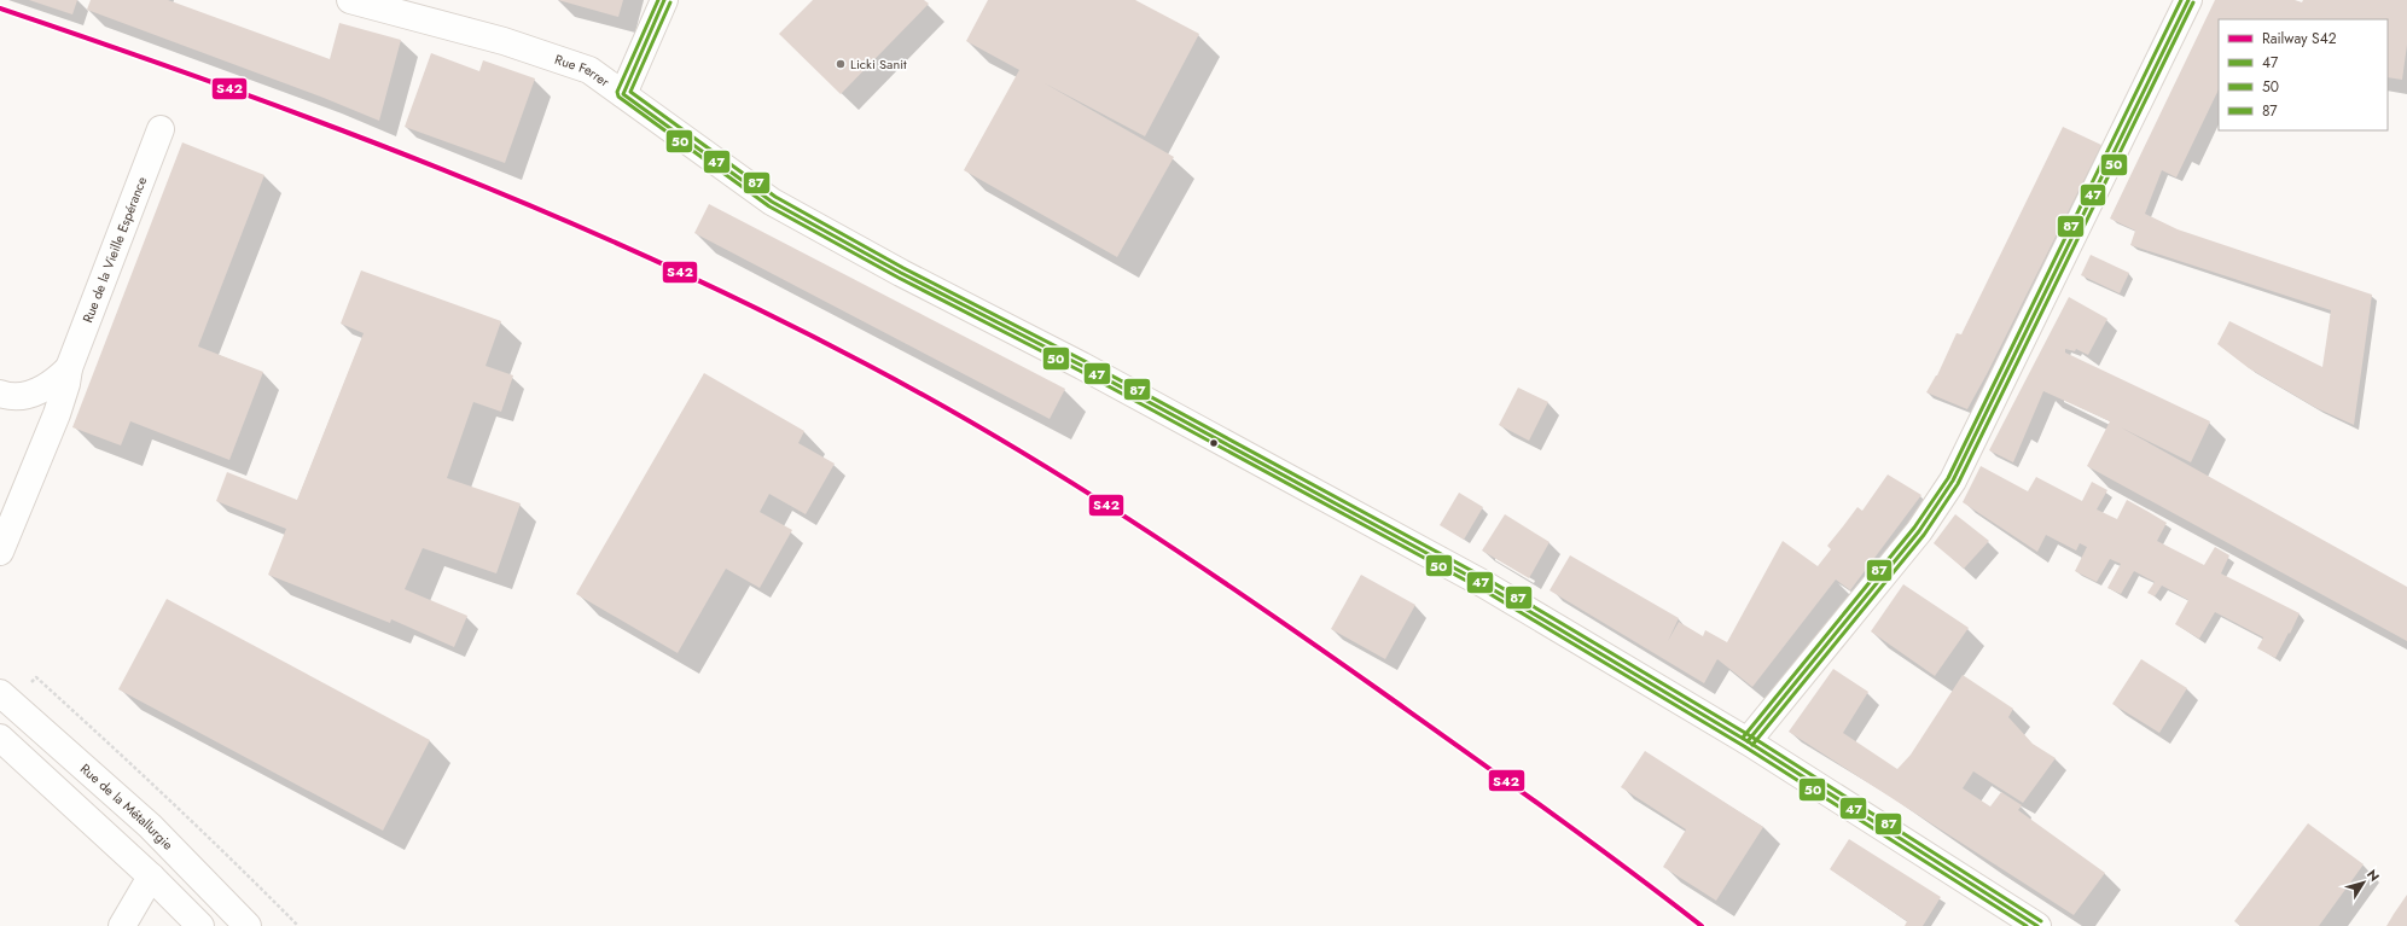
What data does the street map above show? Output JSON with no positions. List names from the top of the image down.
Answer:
{
  "streets": {
    "street": ["Rue Ferrer", "Rue de la Vieille Espérance", "Rue de la Métallurgie"]
  },
  "places": ["Licki Sanit"],
  "lines": [
    "transit line 47",
    "transit line 50",
    "transit line 87",
    "rail line S42"
  ],
  "legend": [
    "Railway S42",
    "47",
    "50",
    "87"
  ],
  "north": "top right"
}
